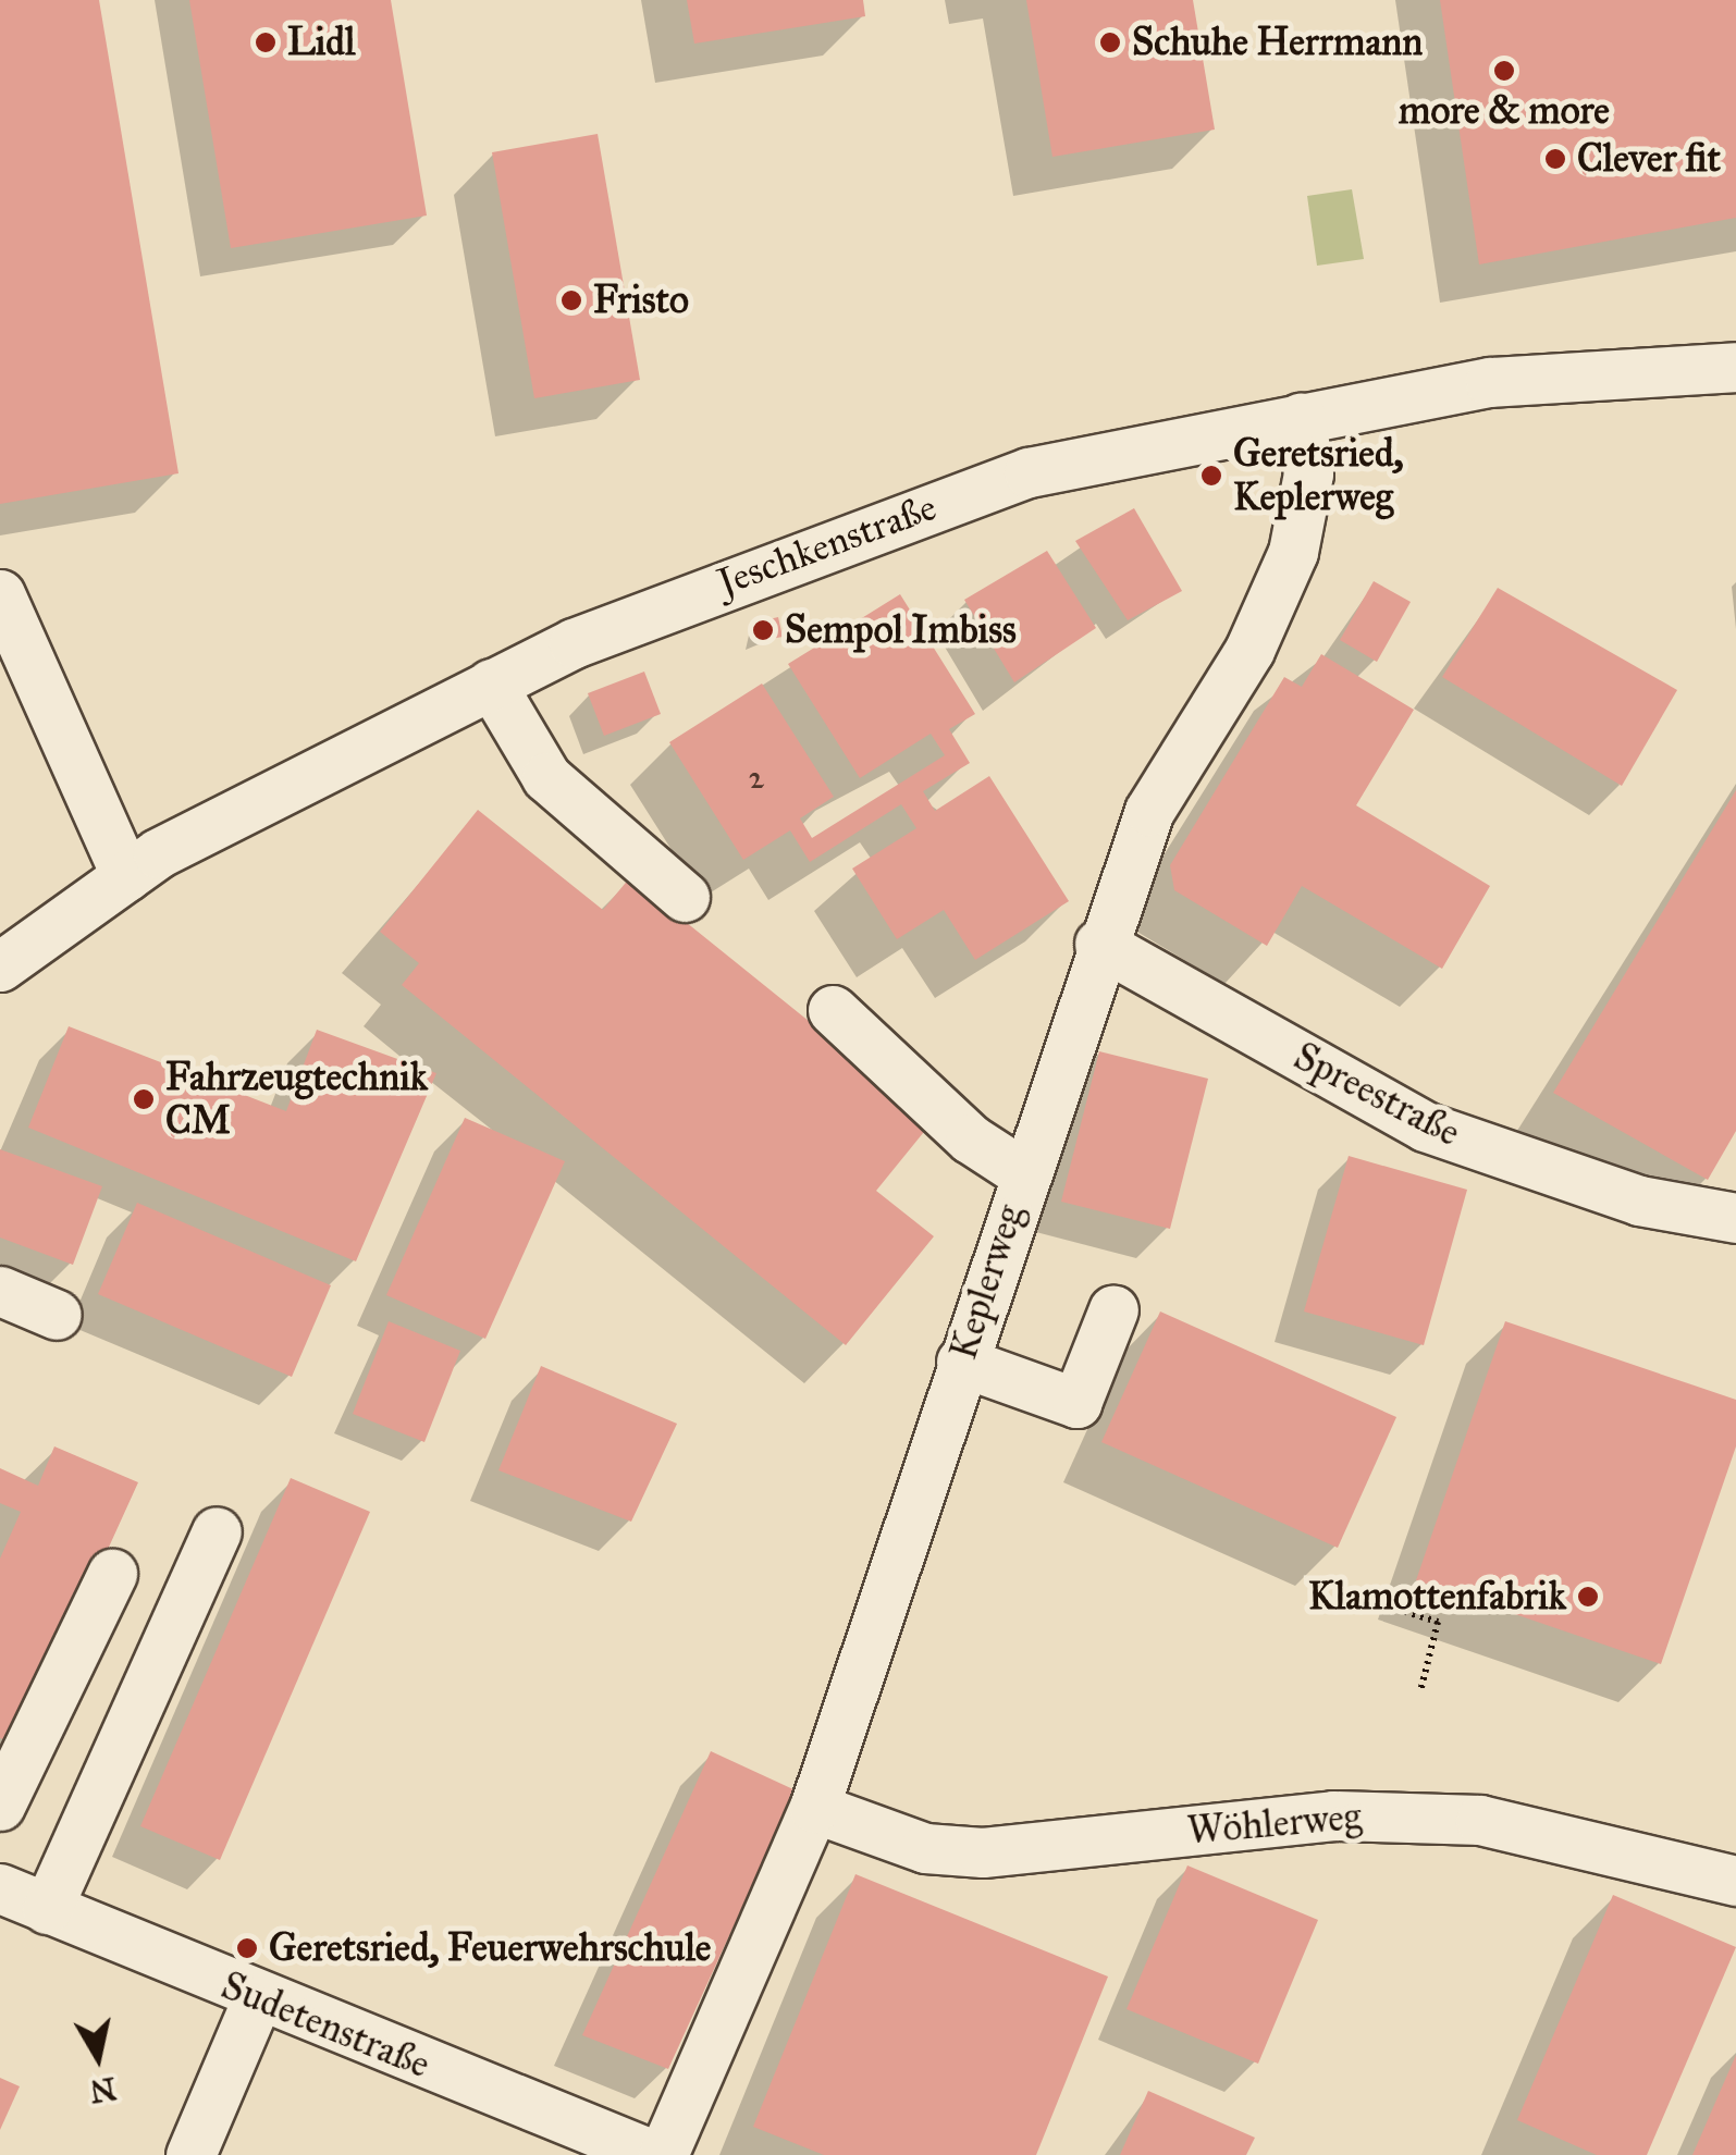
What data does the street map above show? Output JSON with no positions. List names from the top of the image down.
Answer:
{
  "streets": {
    "street": [
      "Jeschkenstraße",
      "Spreestraße",
      "Keplerweg",
      "Wöhlerweg",
      "Sudetenstraße"
    ]
  },
  "crossings": [
    ["Jeschkenstraße", "Keplerweg"],
    ["Spreestraße", "Keplerweg"],
    ["Keplerweg", "Wöhlerweg"]
  ],
  "places": [
    "Lidl",
    "Schuhe Herrmann",
    "more & more",
    "Clever fit",
    "Fristo",
    "Geretsried, Keplerweg",
    "Sempol Imbiss",
    "Fahrzeugtechnik CM",
    "Klamottenfabrik",
    "Geretsried, Feuerwehrschule"
  ],
  "house_numbers": ["2"],
  "north": "bottom"
}
